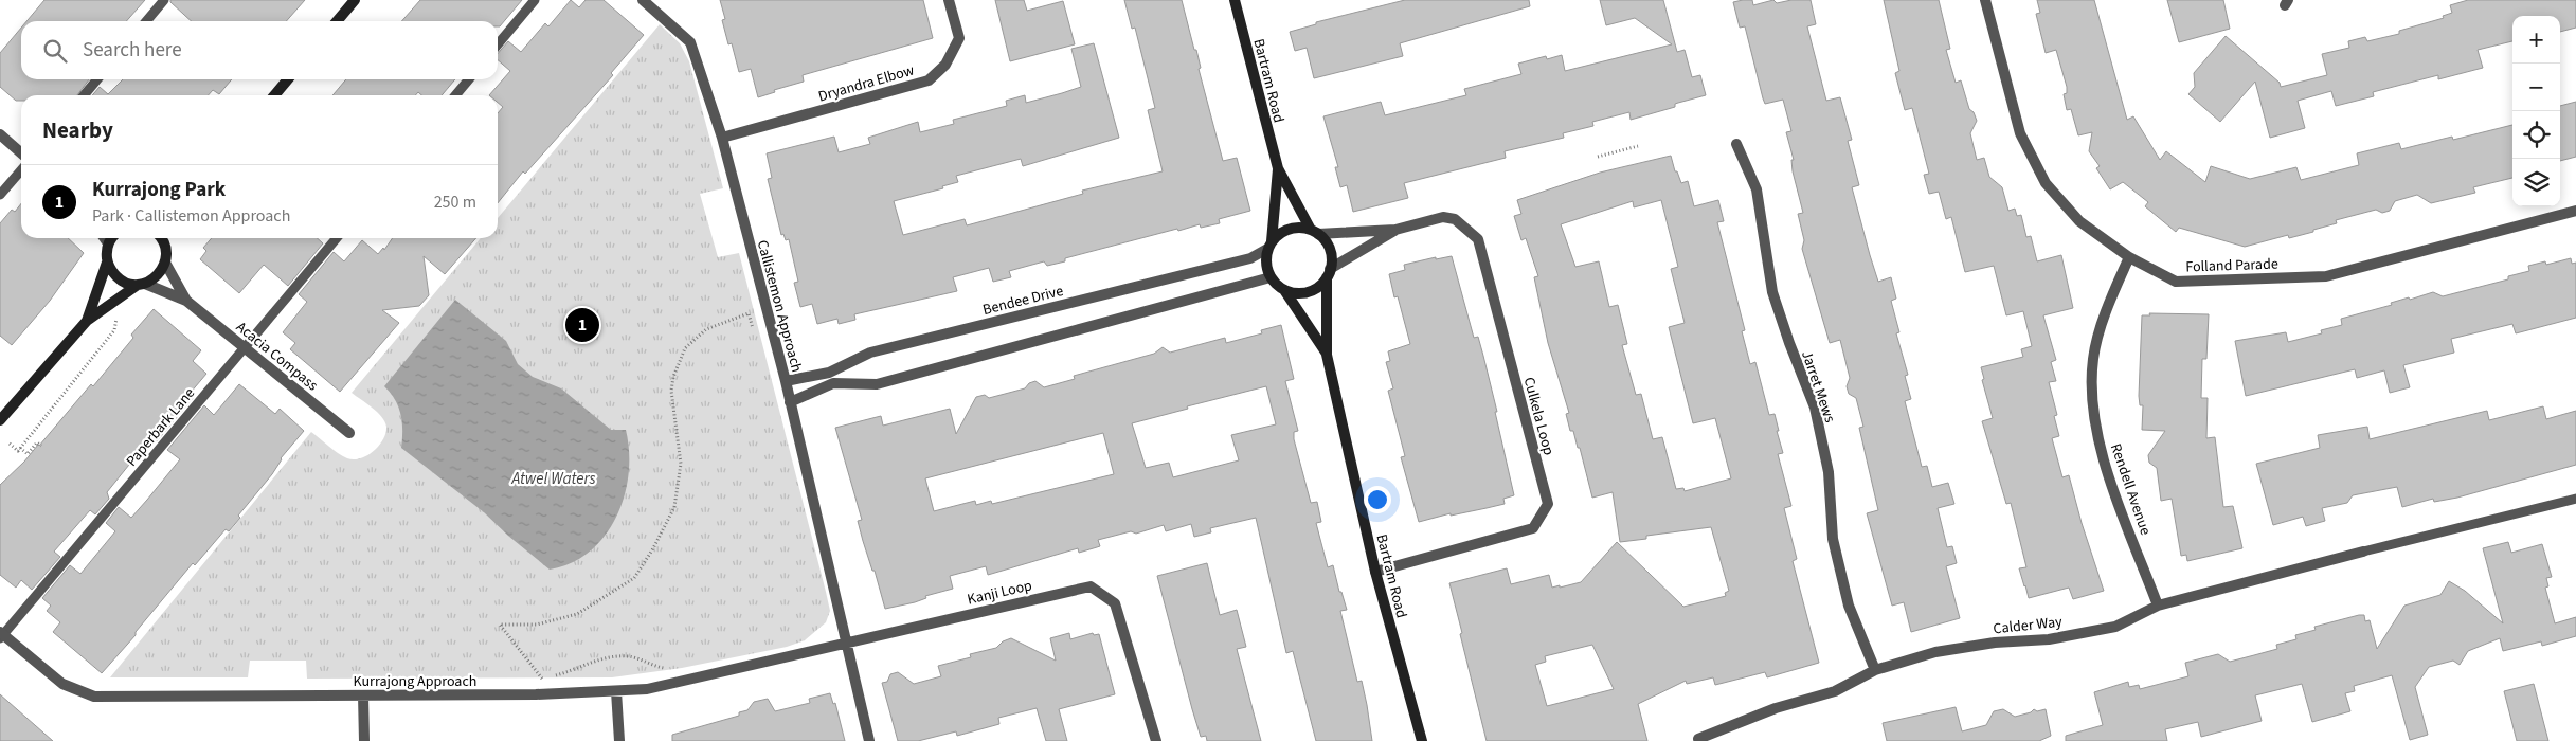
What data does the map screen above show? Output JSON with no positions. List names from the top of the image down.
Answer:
{
  "streets": {
    "street": [
      "Bartram Road",
      "Dryandra Elbow",
      "Folland Parade",
      "Bendee Drive",
      "Callistemon Approach",
      "Acacia Compass",
      "Jarret Mews",
      "Culkela Loop",
      "Rendell Avenue",
      "Kanji Loop",
      "Calder Way",
      "Kurrajong Approach"
    ],
    "lane": ["Paperbark Lane"]
  },
  "crossings": [
    ["Bartram Road", "Bendee Drive"],
    ["Bartram Road", "Culkela Loop"],
    ["Dryandra Elbow", "Callistemon Approach"],
    ["Folland Parade", "Rendell Avenue"],
    ["Bendee Drive", "Callistemon Approach"],
    ["Bendee Drive", "Culkela Loop"],
    ["Callistemon Approach", "Kanji Loop"],
    ["Callistemon Approach", "Kurrajong Approach"],
    ["Acacia Compass", "Paperbark Lane"],
    ["Jarret Mews", "Calder Way"],
    ["Paperbark Lane", "Kurrajong Approach"],
    ["Rendell Avenue", "Calder Way"],
    ["Kanji Loop", "Kurrajong Approach"]
  ],
  "water": ["Atwel Waters"],
  "page": {
    "map_buttons": ["+", "−"],
    "search": "Search here",
    "heading": "Nearby",
    "list": [
      {
        "mark": "1",
        "name": "Kurrajong Park",
        "note": "Park · Callistemon Approach",
        "value": "250 m"
      }
    ],
    "pins": "1"
  }
}
